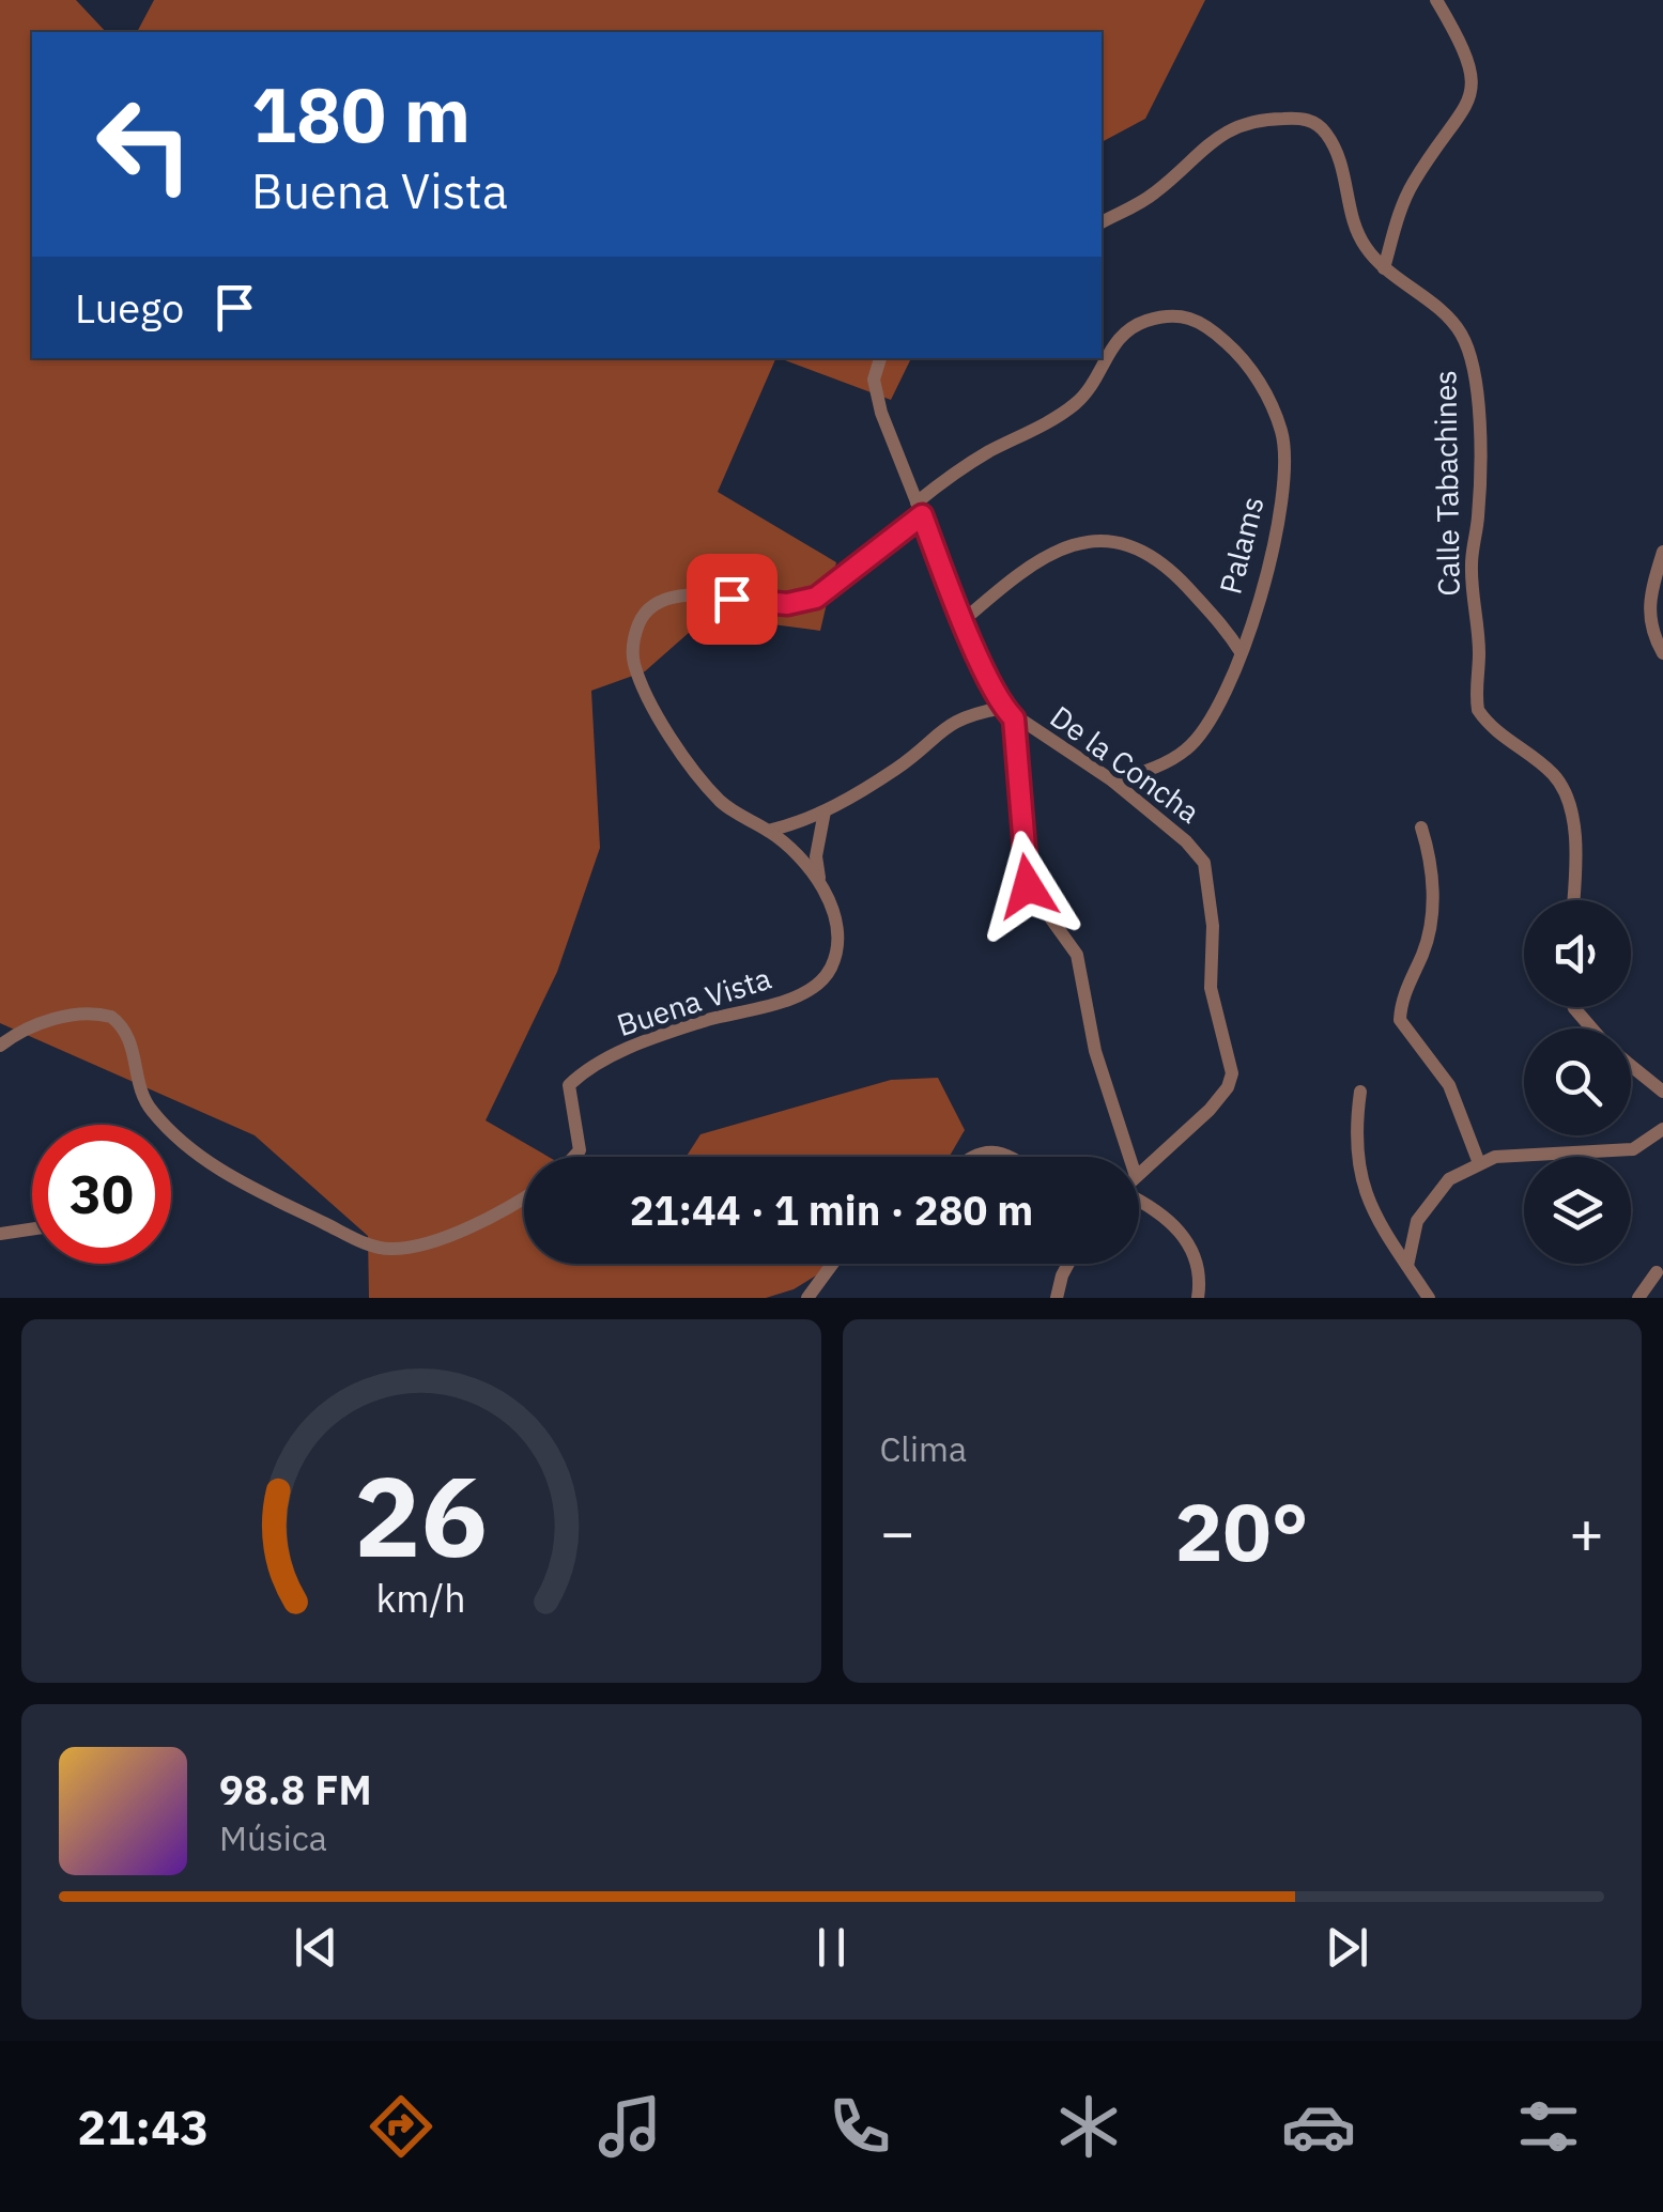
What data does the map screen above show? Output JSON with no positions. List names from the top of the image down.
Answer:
{
  "streets": {
    "street": [
      "Calle Tabachines",
      "Palams",
      "De la Concha",
      "Buena Vista"
    ]
  },
  "crossings": [
    ["Palams", "De la Concha"]
  ],
  "page": {
    "turn": ["180 m", "Buena Vista"],
    "then": "Luego",
    "limit": "30",
    "trip": "21:44 · 1 min · 280 m",
    "tile": "Clima",
    "heat": ["−", "20°", "+"],
    "song": ["98.8 FM", "Música"],
    "tabs": "21:43",
    "gauge": ["26", "km/h"]
  }
}
